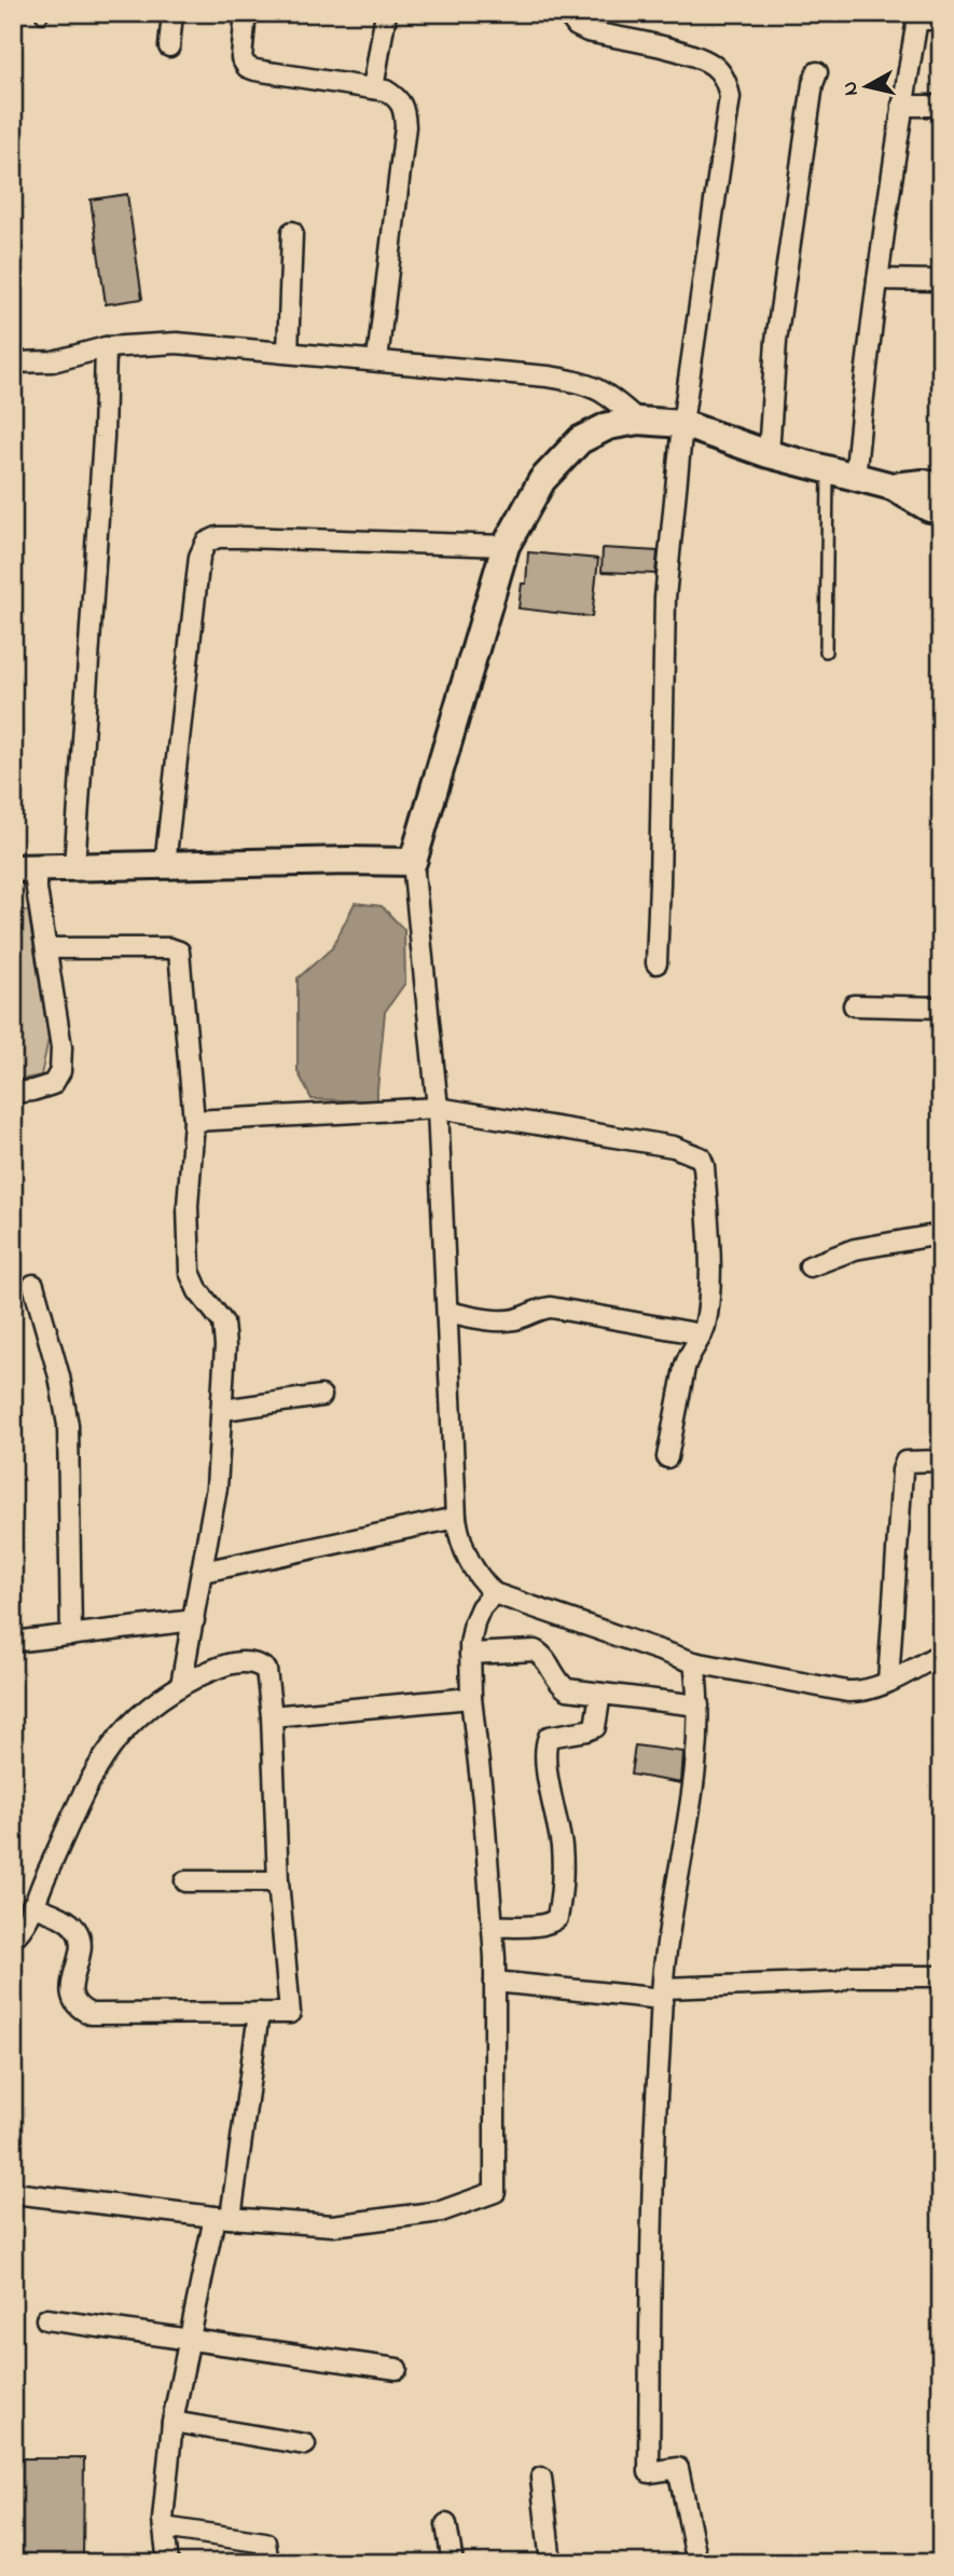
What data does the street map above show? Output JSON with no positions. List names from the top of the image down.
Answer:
{
  "north": "left"
}
